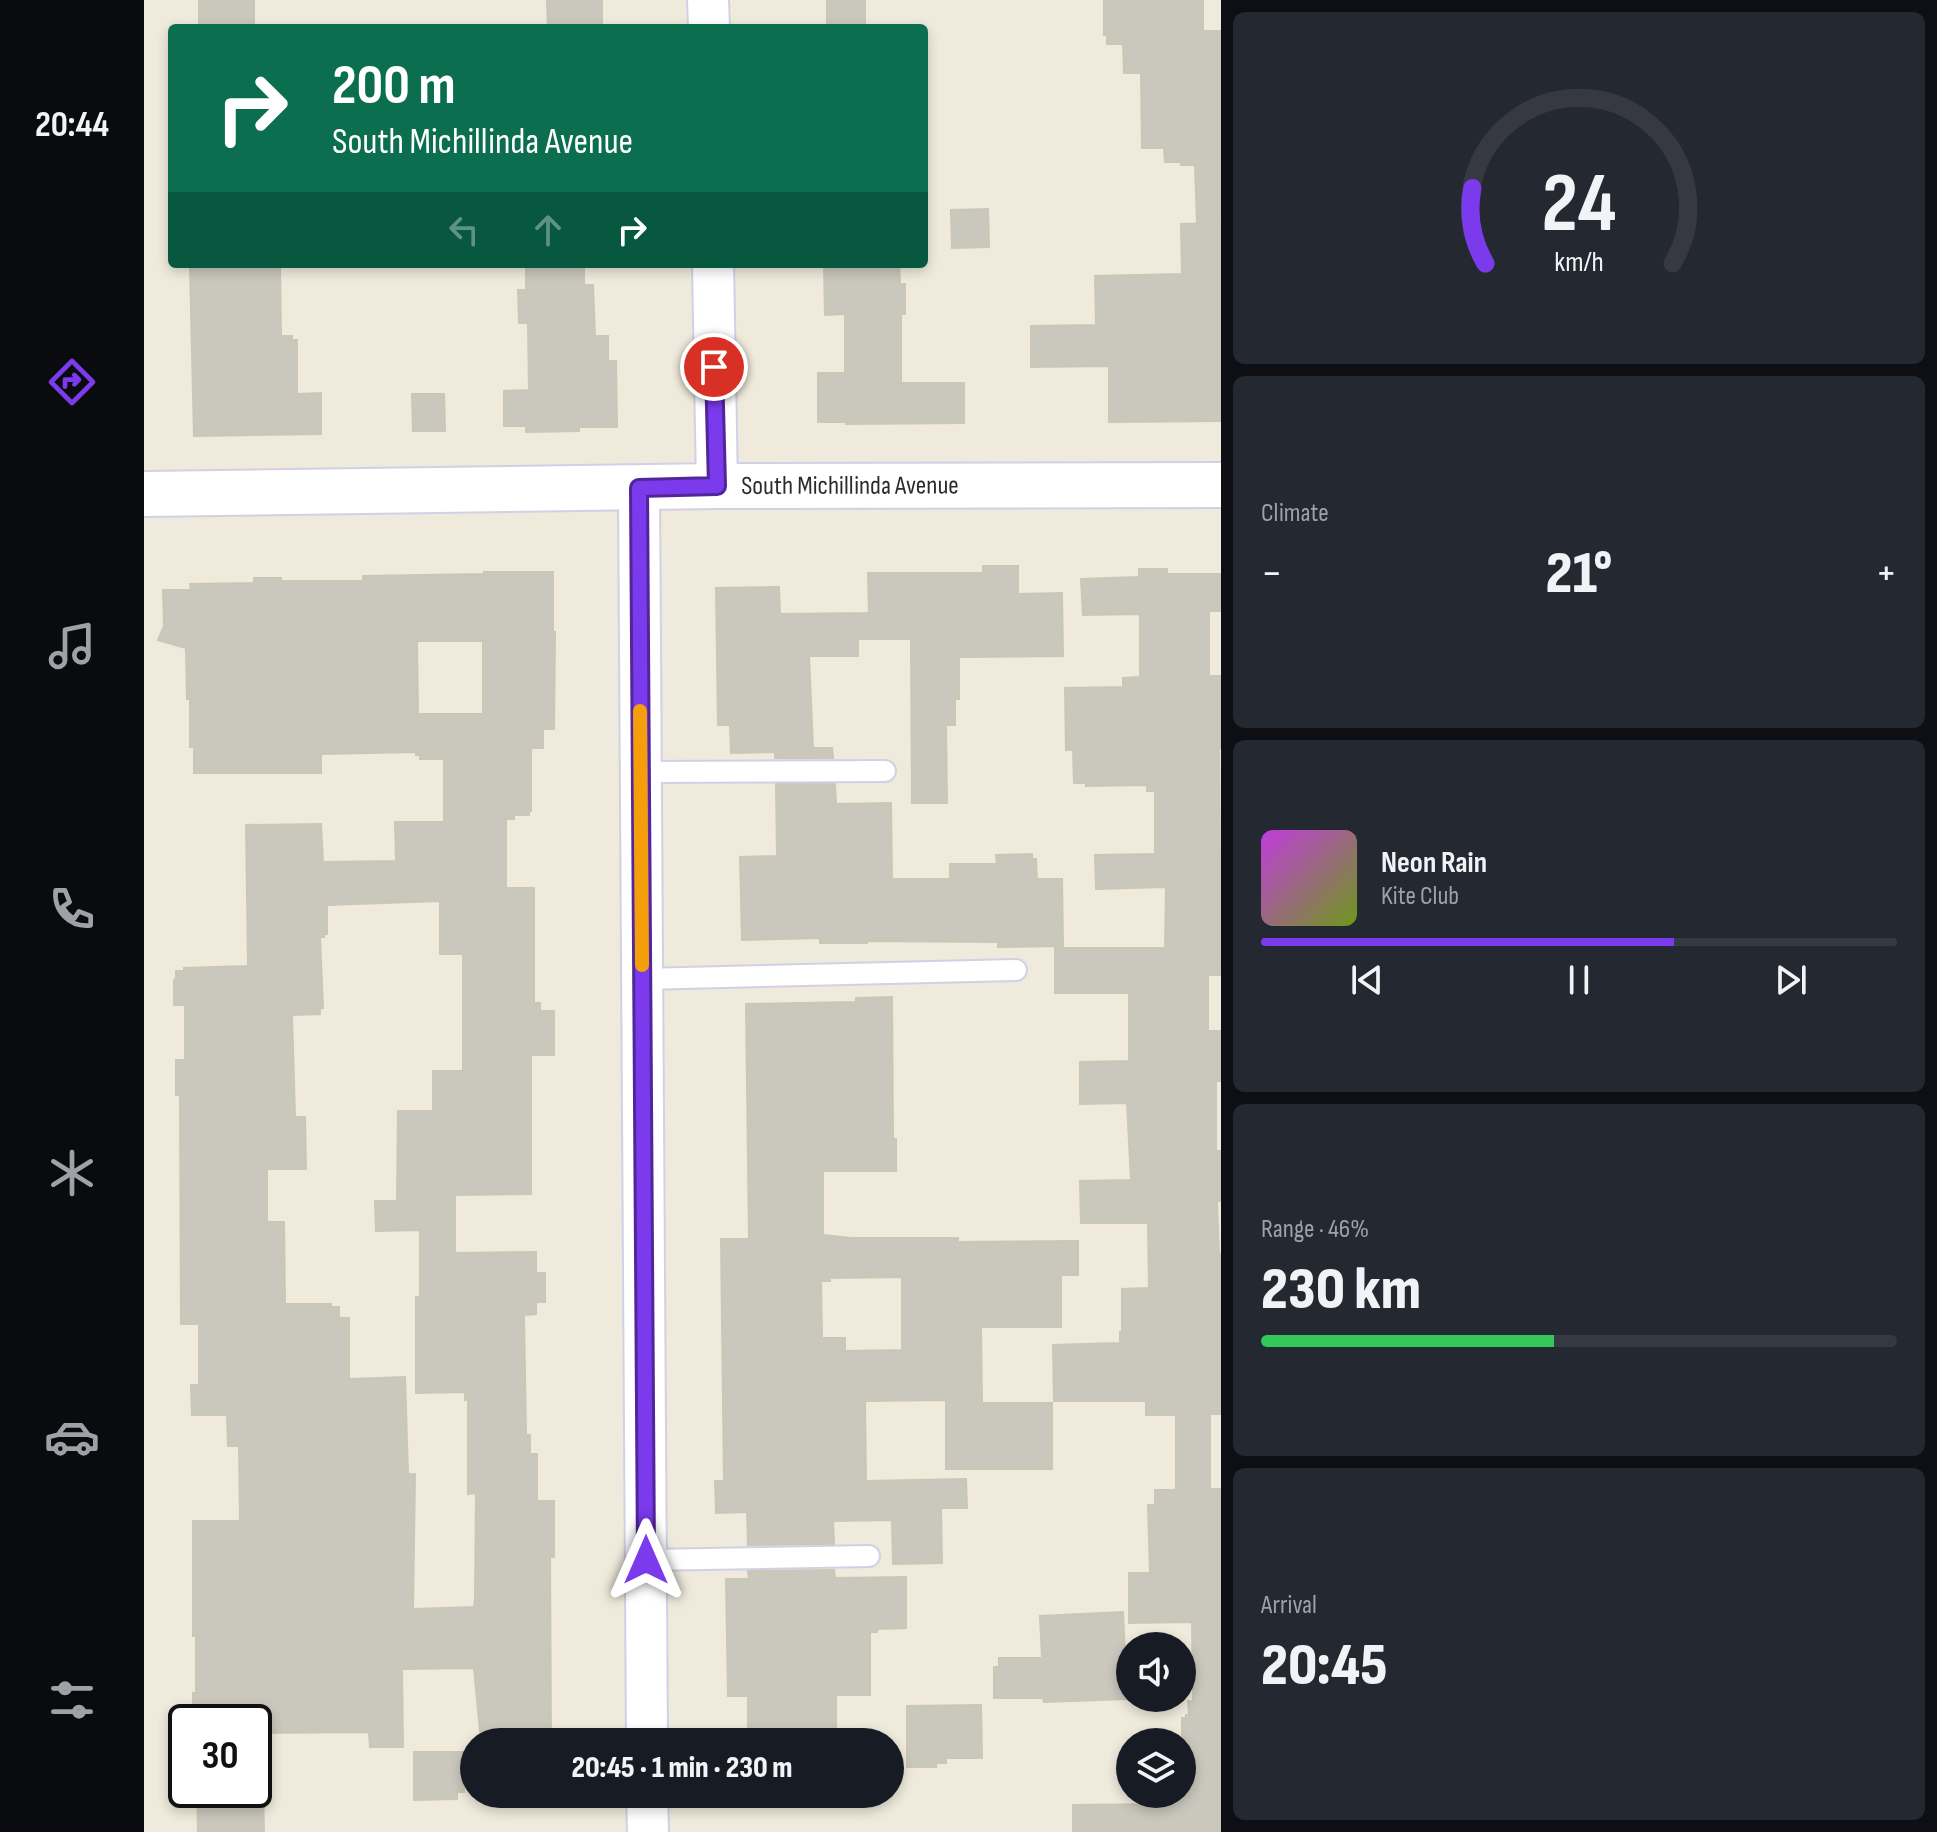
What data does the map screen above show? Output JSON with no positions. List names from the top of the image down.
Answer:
{
  "streets": {
    "main road": ["South Michillinda Avenue"]
  },
  "page": {
    "tabs": "20:44",
    "turn": ["200 m", "South Michillinda Avenue"],
    "tile": [
      "Climate",
      ["Range · 46%", "230 km"],
      ["Arrival", "20:45"]
    ],
    "heat": ["−", "21°", "+"],
    "song": ["Neon Rain", "Kite Club"],
    "limit": "30",
    "trip": "20:45 · 1 min · 230 m",
    "gauge": ["24", "km/h"]
  }
}
